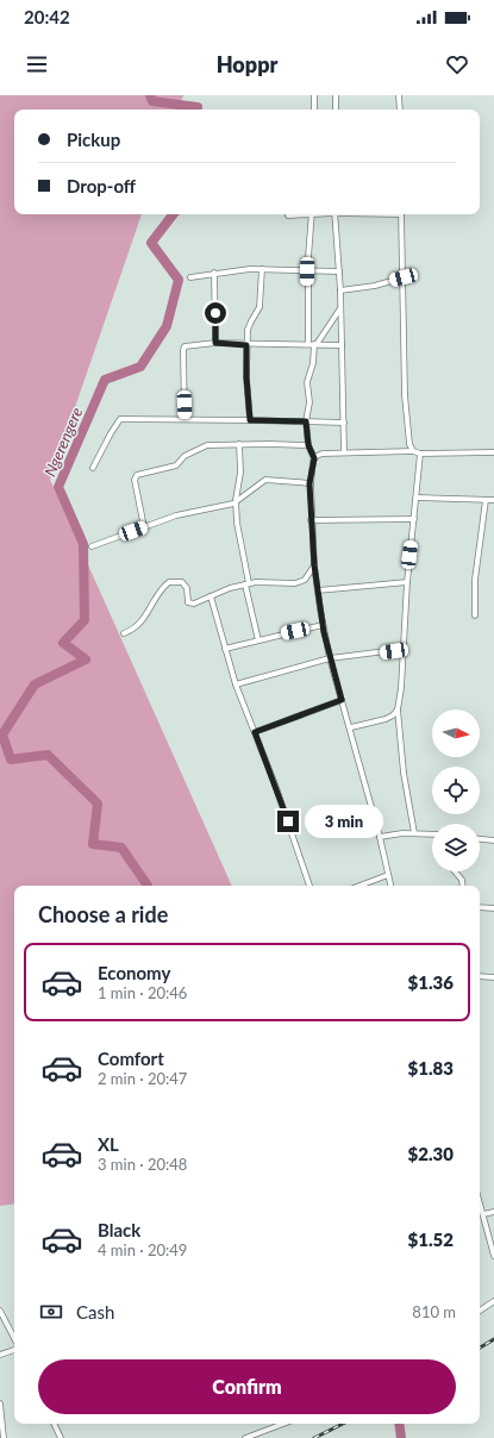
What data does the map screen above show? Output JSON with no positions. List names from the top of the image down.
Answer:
{
  "water": ["Ngerengere"],
  "north": "right",
  "page": {
    "status": "20:42",
    "header": "Hoppr",
    "banner": ["Pickup", "Drop-off"],
    "bubble": "3 min",
    "heading": "Choose a ride",
    "list": [
      {
        "name": "Economy",
        "note": "1 min · 20:46",
        "value": "$1.36"
      },
      {
        "name": "Comfort",
        "note": "2 min · 20:47",
        "value": "$1.83"
      },
      {
        "name": "XL",
        "note": "3 min · 20:48",
        "value": "$2.30"
      },
      {
        "name": "Black",
        "note": "4 min · 20:49",
        "value": "$1.52"
      }
    ],
    "pay": ["Cash", "810 m"],
    "buttons": "Confirm"
  }
}
